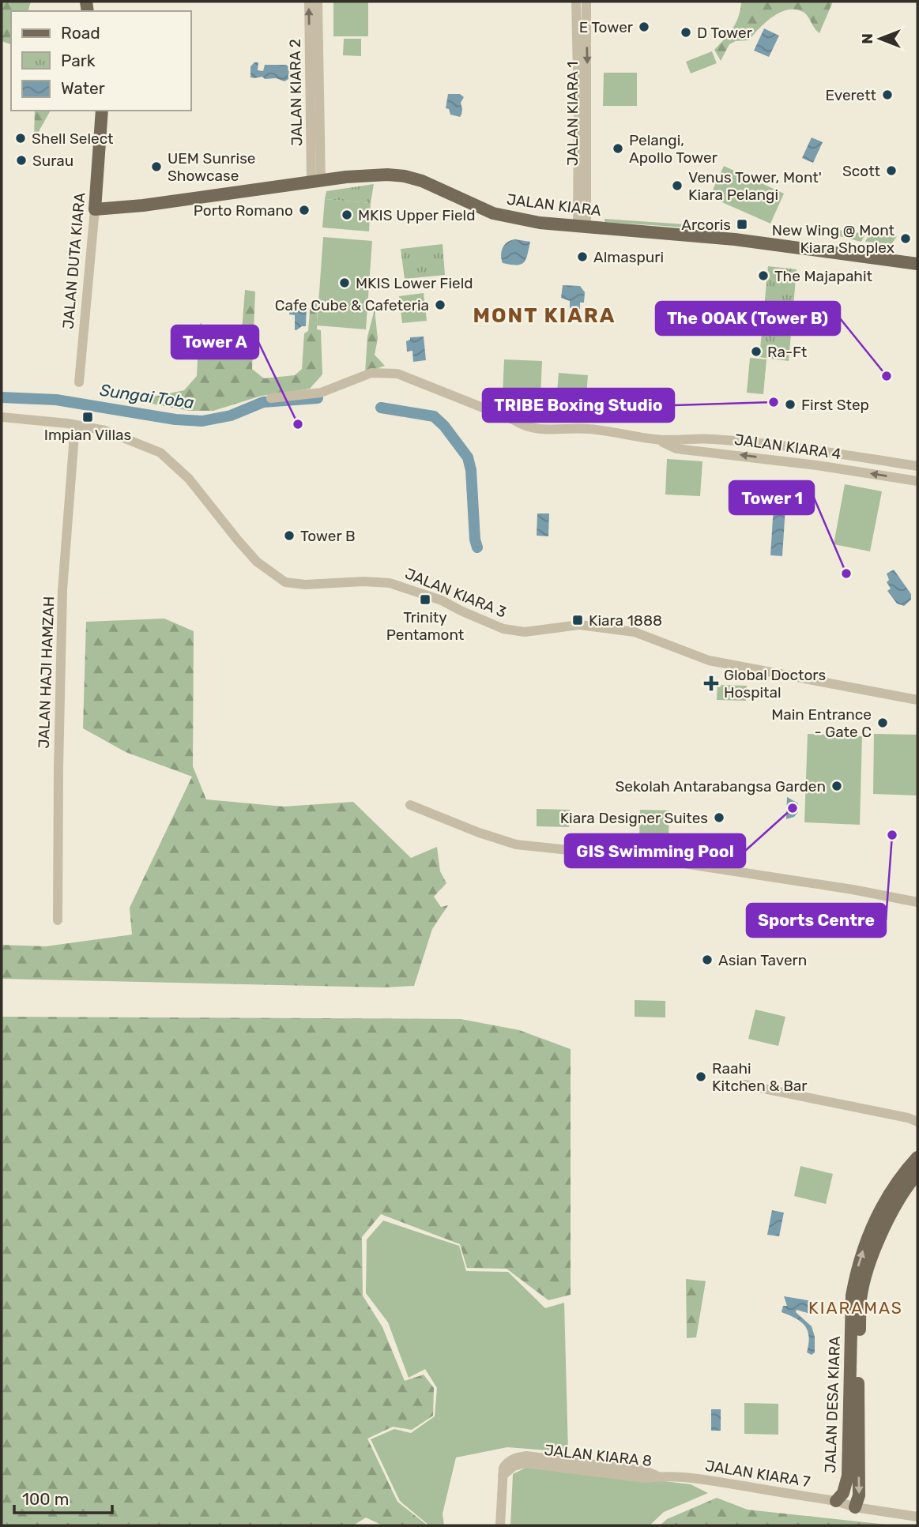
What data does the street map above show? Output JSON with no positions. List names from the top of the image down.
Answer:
{
  "streets": {
    "main road": ["JALAN KIARA", "JALAN DUTA KIARA", "JALAN DESA KIARA"],
    "street": [
      "JALAN KIARA 2",
      "JALAN KIARA 1",
      "JALAN KIARA 4",
      "JALAN KIARA 3",
      "JALAN HAJI HAMZAH",
      "JALAN KIARA 8",
      "JALAN KIARA 7"
    ]
  },
  "crossings": [
    ["JALAN KIARA 2", "JALAN KIARA"],
    ["JALAN KIARA 1", "JALAN KIARA"],
    ["JALAN KIARA", "JALAN DUTA KIARA"],
    ["JALAN KIARA 3", "JALAN HAJI HAMZAH"],
    ["JALAN DESA KIARA", "JALAN KIARA 7"],
    ["JALAN KIARA 8", "JALAN KIARA 7"]
  ],
  "districts": ["MONT KIARA", "KIARAMAS"],
  "water": ["Sungai Toba"],
  "places": {
    "other": [
      "E Tower",
      "D Tower",
      "Everett",
      "Shell Select",
      "Pelangi, Apollo Tower",
      "Surau",
      "UEM Sunrise Showcase",
      "Scott",
      "Venus Tower, Mont' Kiara Pelangi",
      "Porto Romano",
      "MKIS Upper Field",
      "New Wing @ Mont Kiara Shoplex",
      "Almaspuri",
      "The Majapahit",
      "MKIS Lower Field",
      "Cafe Cube & Cafeteria",
      "Ra-Ft",
      "The OOAK (Tower B)",
      "TRIBE Boxing Studio",
      "First Step",
      "Tower A",
      "Tower B",
      "Tower 1",
      "Main Entrance - Gate C",
      "Sekolah Antarabangsa Garden",
      "GIS Swimming Pool",
      "Kiara Designer Suites",
      "Sports Centre",
      "Asian Tavern",
      "Raahi Kitchen & Bar"
    ],
    "transit": [
      "Arcoris",
      "Impian Villas",
      "Trinity Pentamont",
      "Kiara 1888"
    ],
    "health": ["Global Doctors Hospital"]
  },
  "legend": ["Road", "Park", "Water"],
  "scale_bar": "100 m",
  "north": "left"
}
